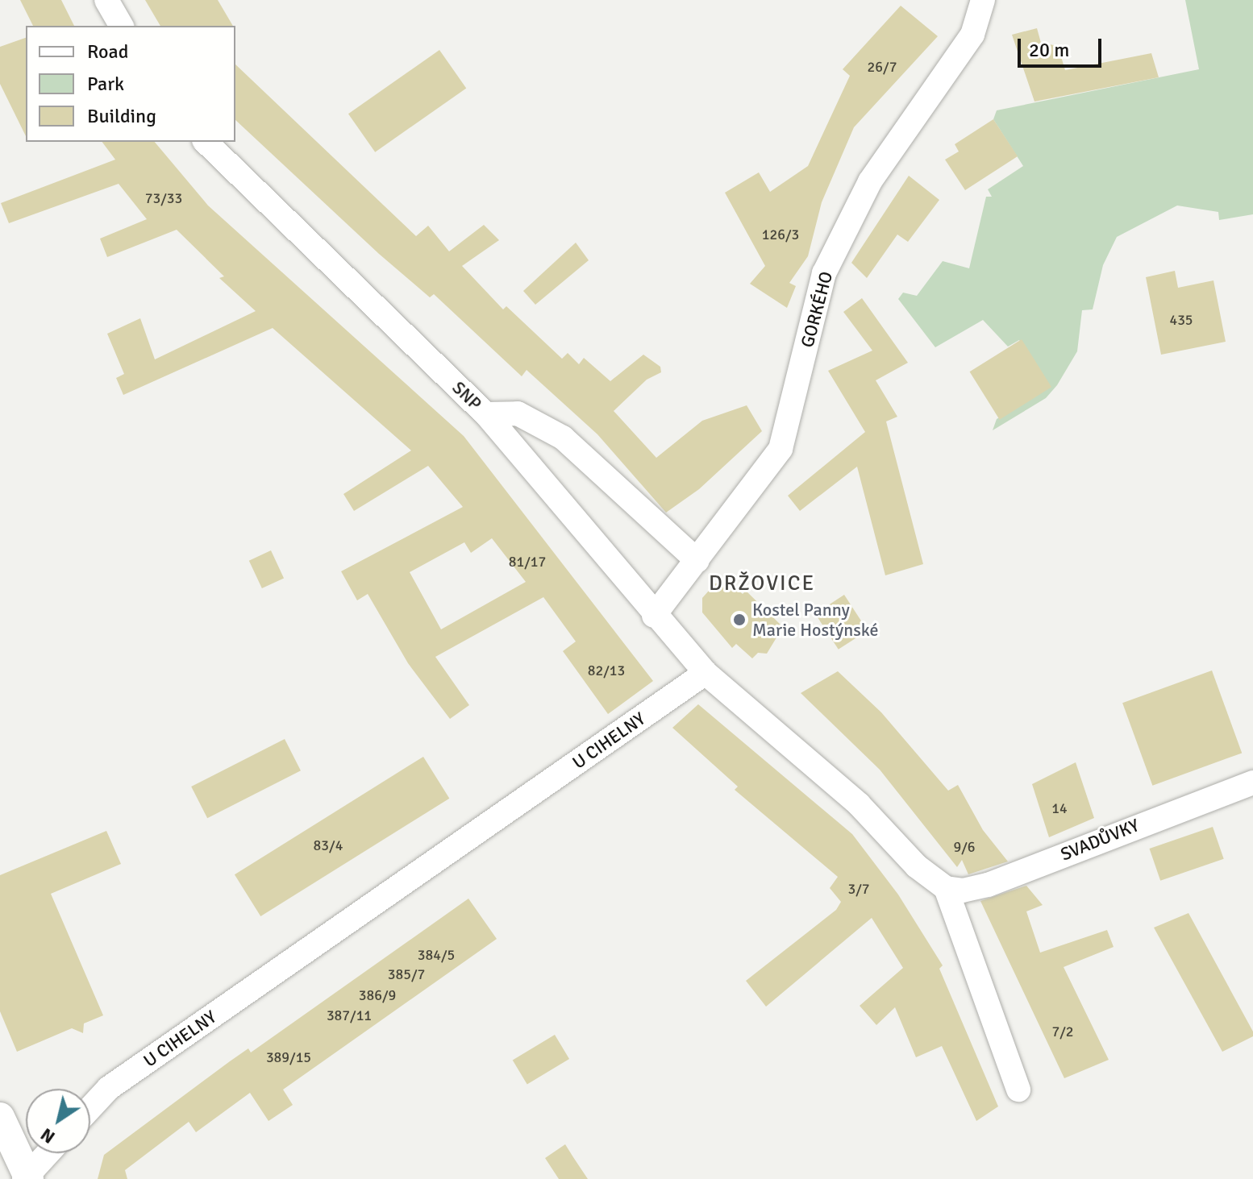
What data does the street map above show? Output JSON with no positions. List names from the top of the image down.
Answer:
{
  "streets": {
    "street": [
      "GORKÉHO",
      "SNP",
      "U CIHELNY",
      "SVADŮVKY"
    ]
  },
  "crossings": [
    ["GORKÉHO", "SNP"],
    ["SNP", "U CIHELNY"]
  ],
  "districts": ["DRŽOVICE"],
  "places": ["Kostel Panny Marie Hostýnské"],
  "house_numbers": [
    "26/7",
    "73/33",
    "126/3",
    "435",
    "81/17",
    "82/13",
    "14",
    "83/4",
    "9/6",
    "3/7",
    "384/5",
    "385/7",
    "386/9",
    "387/11",
    "7/2",
    "389/15"
  ],
  "legend": ["Road", "Park", "Building"],
  "scale_bar": "20 m",
  "north": "bottom left"
}
